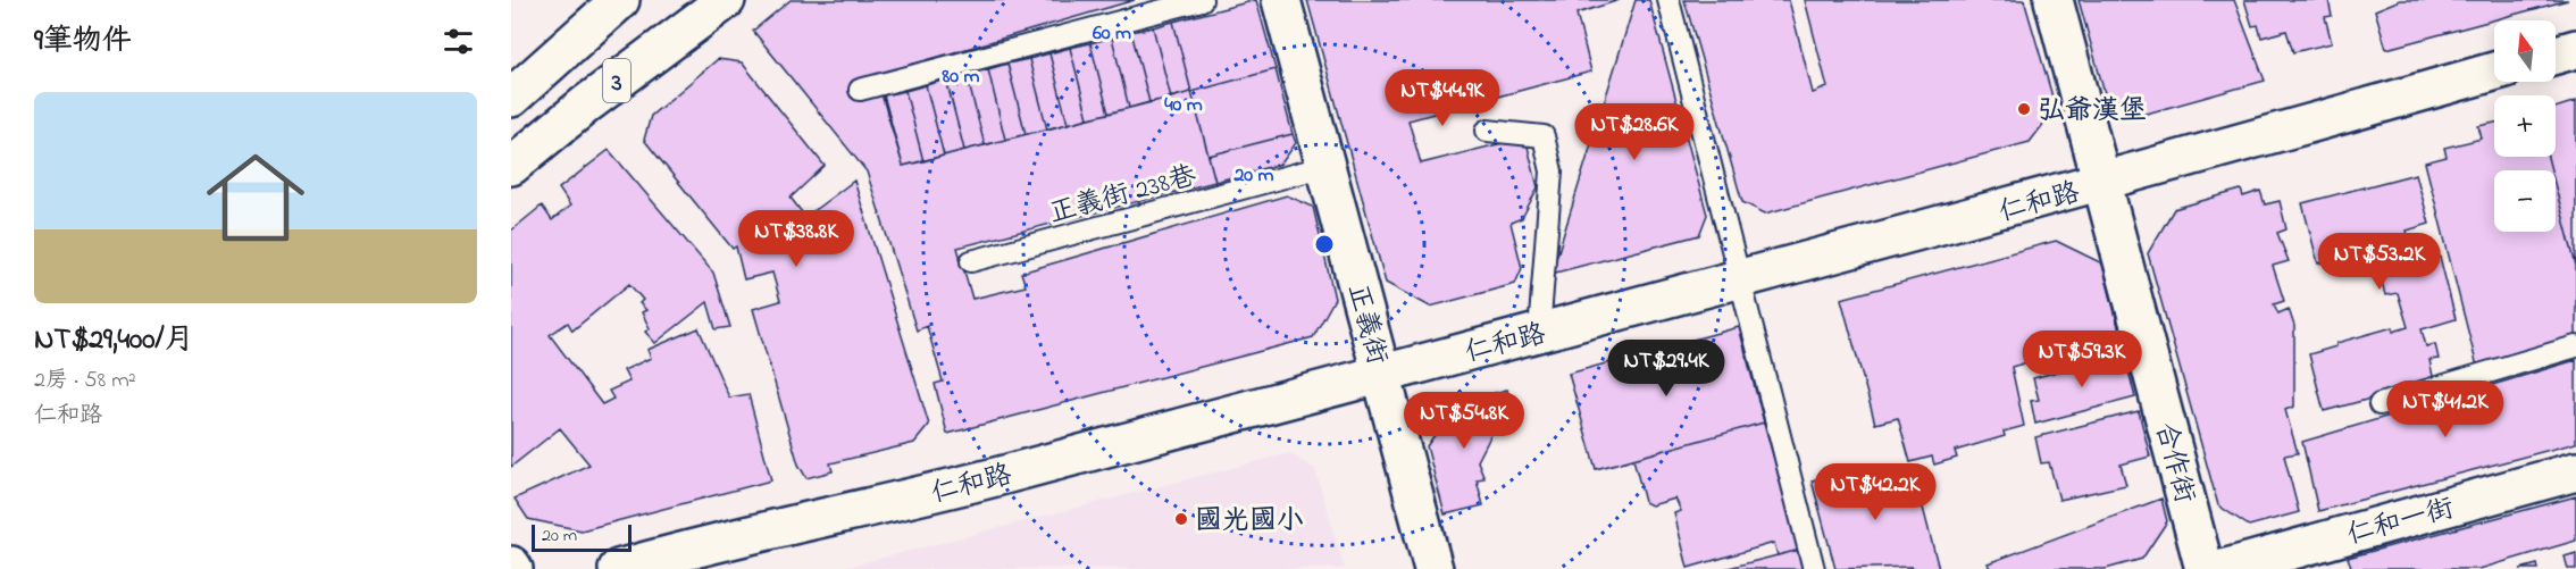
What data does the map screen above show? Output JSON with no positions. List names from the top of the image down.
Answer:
{
  "streets": {
    "street": [
      "3",
      "仁和路",
      "正義街",
      "合作街",
      "仁和一街"
    ],
    "lane": ["正義街 238巷"]
  },
  "crossings": [
    ["正義街 238巷", "正義街"],
    ["仁和路", "正義街"],
    ["仁和路", "合作街"]
  ],
  "places": ["弘爺漢堡", "國光國小"],
  "scale_bar": "20 m",
  "north": "top",
  "page": {
    "heading": "9筆物件",
    "map_buttons": ["+", "−"],
    "price": [
      "NT$44.9K",
      "NT$28.6K",
      "NT$38.8K",
      "NT$53.2K",
      "NT$59.3K",
      "NT$29.4K",
      "NT$41.2K",
      "NT$54.8K",
      "NT$42.2K"
    ],
    "list": [
      {
        "name": "NT$29,400/月",
        "note": "2房 · 58 m² · 仁和路"
      }
    ],
    "scale": "20 m"
  },
  "rings": [
    "60 m",
    "80 m",
    "40 m",
    "20 m"
  ]
}
